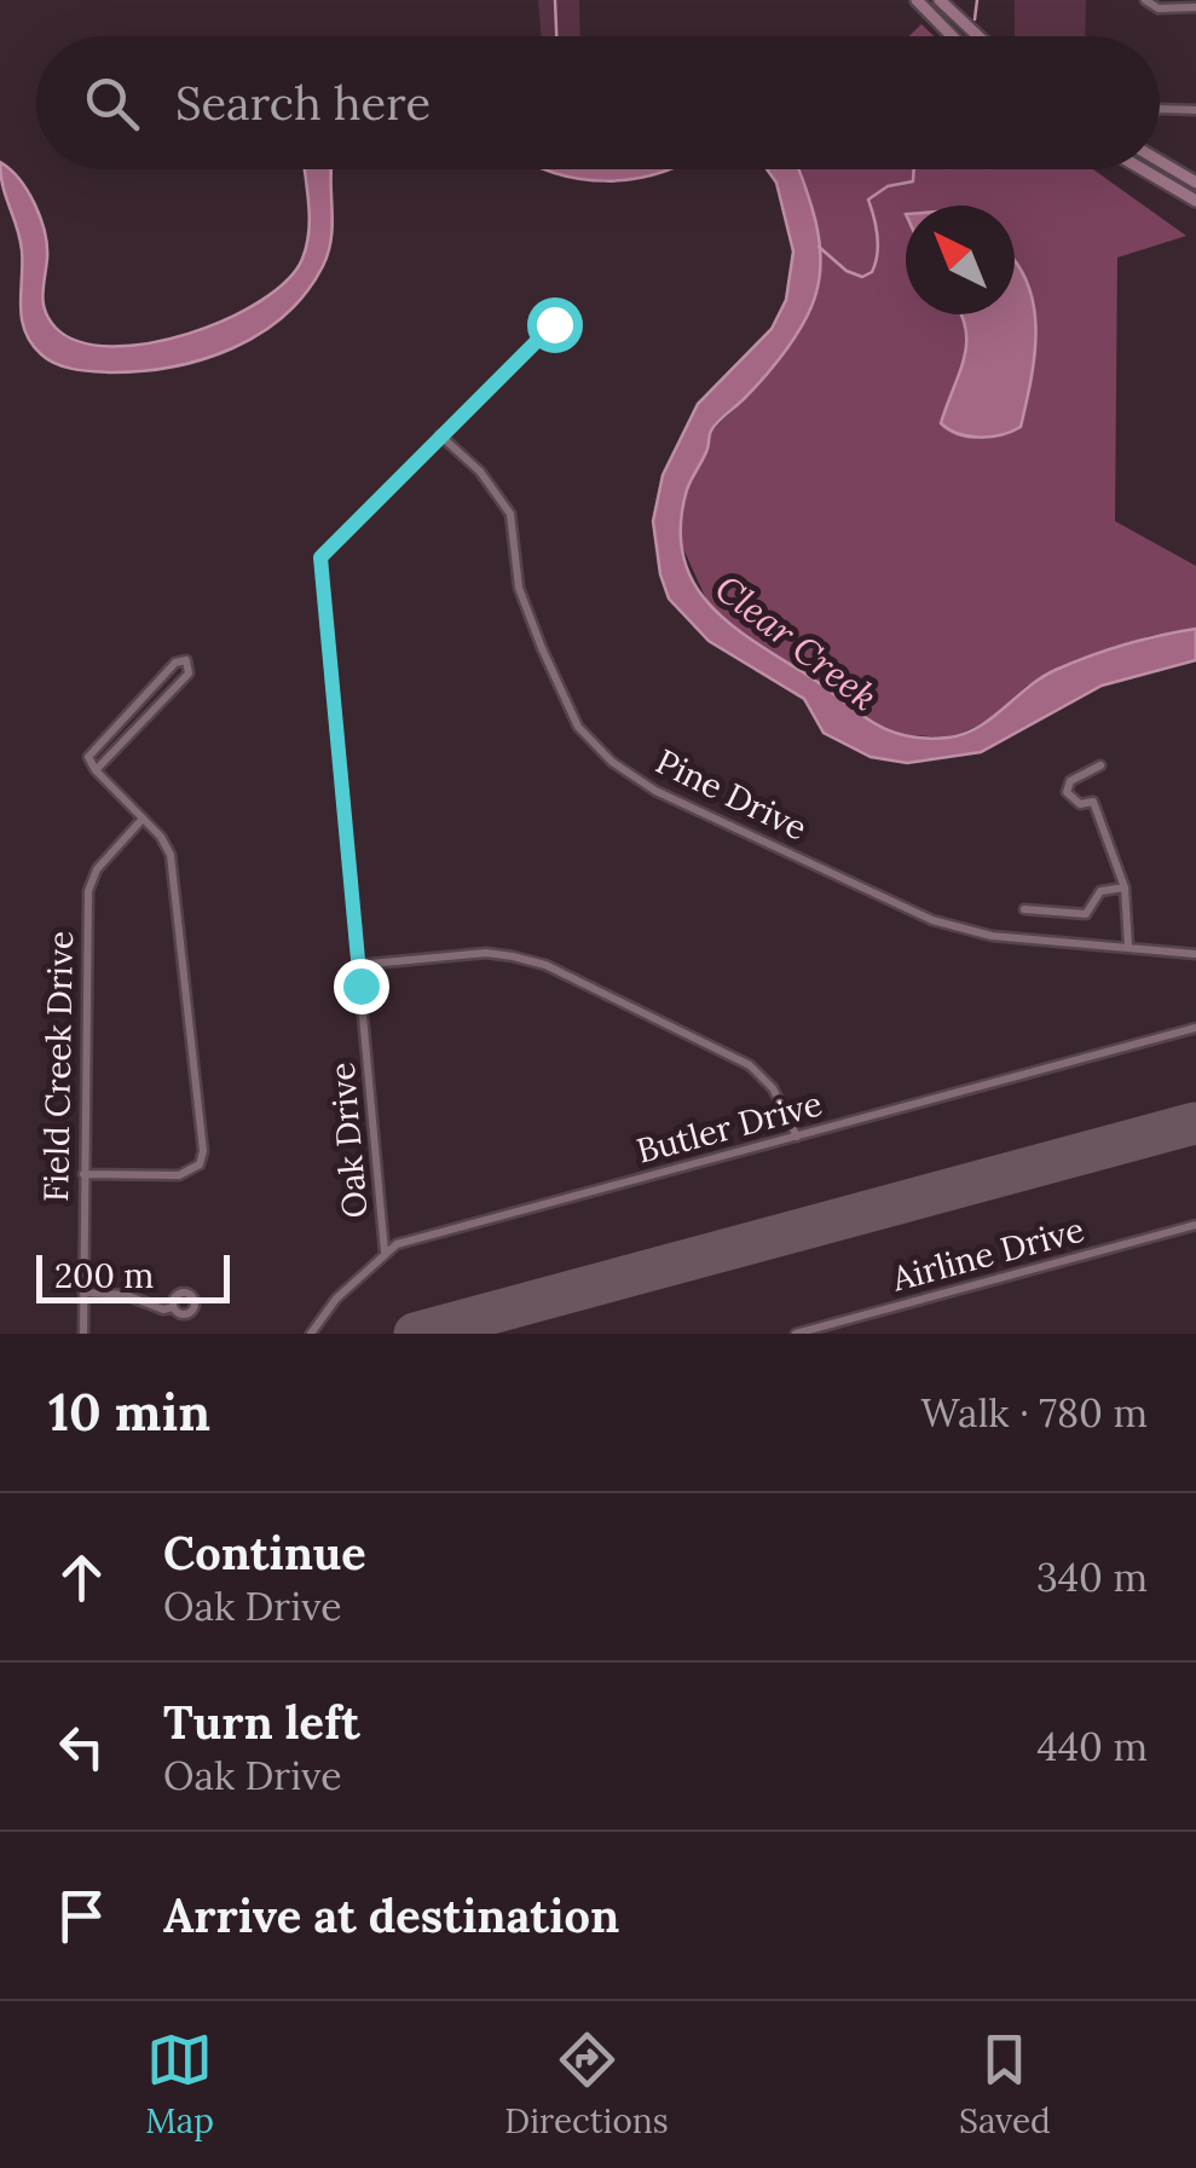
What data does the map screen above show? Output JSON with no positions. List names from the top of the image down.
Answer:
{
  "streets": {
    "street": [
      "Pine Drive",
      "Field Creek Drive",
      "Butler Drive",
      "Oak Drive",
      "Airline Drive"
    ]
  },
  "crossings": [
    ["Pine Drive", "Oak Drive"],
    ["Butler Drive", "Oak Drive"]
  ],
  "water": ["Clear Creek"],
  "scale_bar": "200 m",
  "north": "top left",
  "page": {
    "search": "Search here",
    "scale": "200 m",
    "heading": ["10 min", "Walk · 780 m"],
    "list": [
      ["Continue", "Oak Drive", "340 m"],
      ["Turn left", "Oak Drive", "440 m"],
      "Arrive at destination"
    ],
    "nav": ["Map", "Directions", "Saved"]
  }
}
